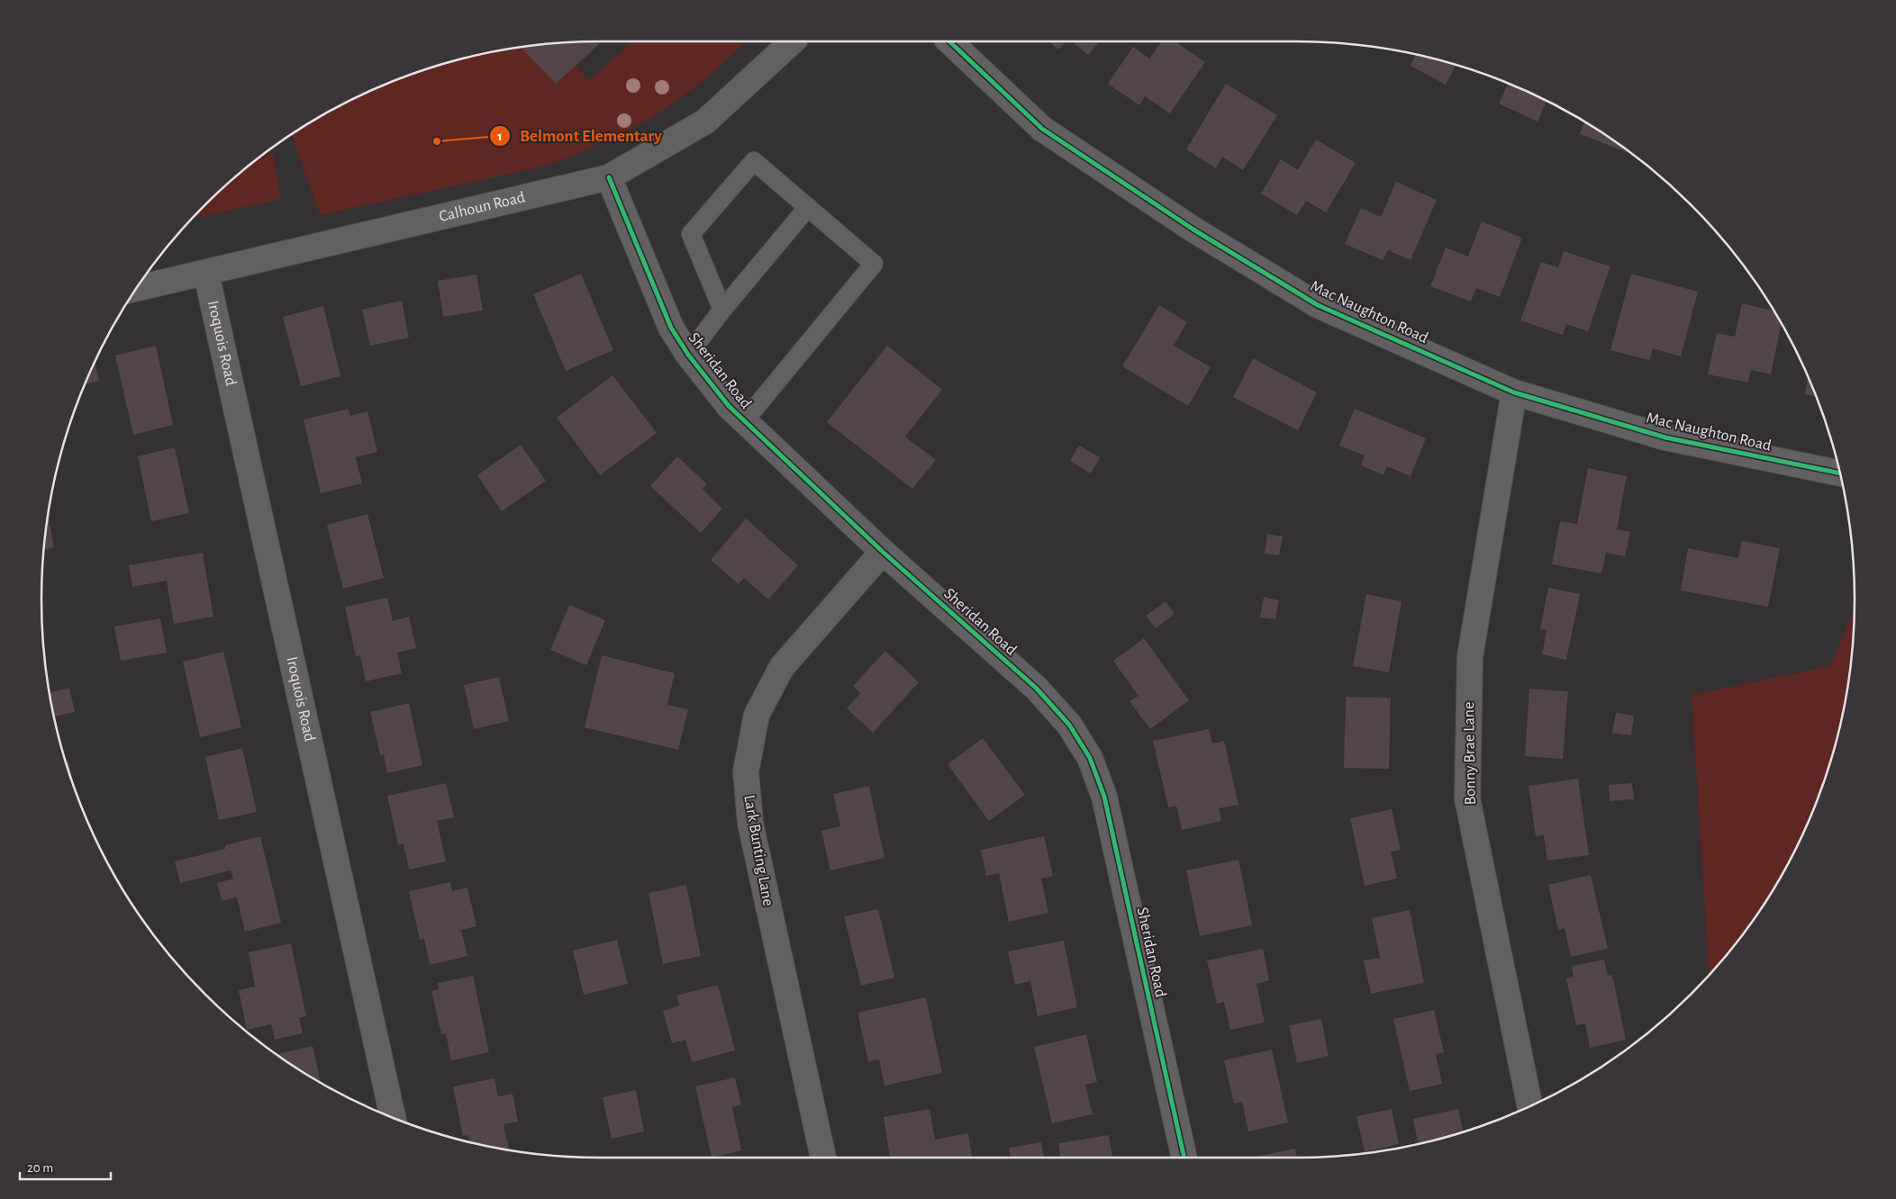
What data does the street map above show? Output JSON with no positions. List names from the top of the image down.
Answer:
{
  "streets": {
    "street": [
      "Calhoun Road",
      "Mac Naughton Road",
      "Iroquois Road",
      "Sheridan Road",
      "Bonny Brae Lane",
      "Lark Bunting Lane"
    ]
  },
  "crossings": [
    ["Calhoun Road", "Iroquois Road"],
    ["Calhoun Road", "Sheridan Road"],
    ["Mac Naughton Road", "Bonny Brae Lane"],
    ["Sheridan Road", "Lark Bunting Lane"]
  ],
  "places": ["Belmont Elementary"],
  "scale_bar": "20 m"
}
